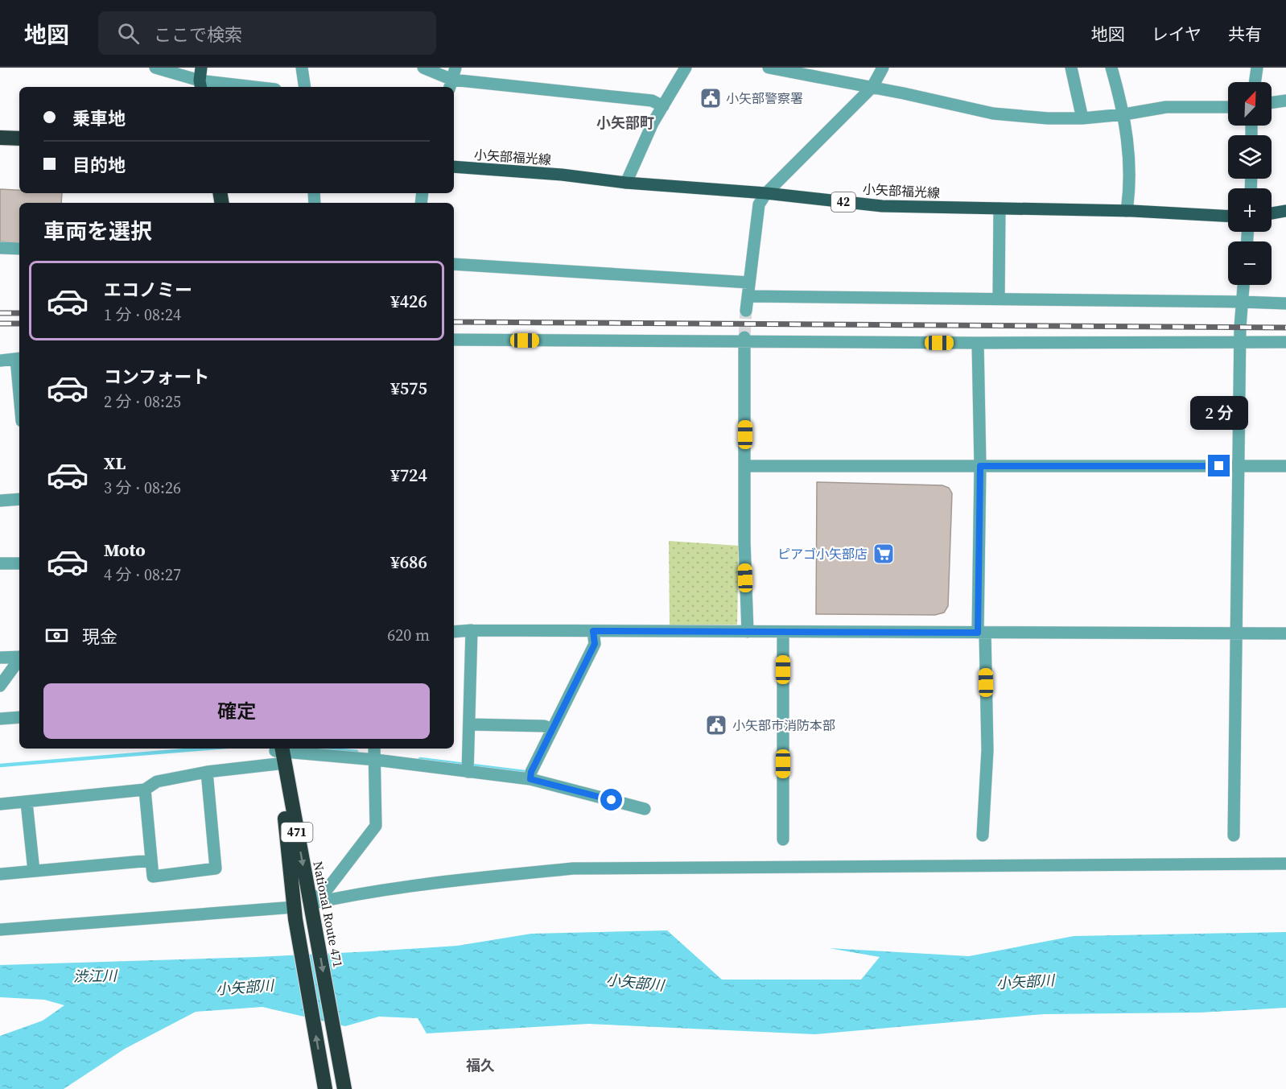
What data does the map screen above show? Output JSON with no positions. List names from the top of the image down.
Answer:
{
  "streets": {
    "highway": ["471", "National Route 471"],
    "main road": ["小矢部福光線", "42"]
  },
  "districts": ["小矢部町", "福久"],
  "water": ["渋江川", "小矢部川"],
  "places": {
    "public building": ["小矢部警察署", "小矢部市消防本部"],
    "supermarket": ["ピアゴ小矢部店"]
  },
  "north": "top right",
  "page": {
    "header": "地図",
    "search": "ここで検索",
    "nav": ["地図", "レイヤ", "共有"],
    "map_buttons": ["+", "−"],
    "banner": ["乗車地", "目的地"],
    "heading": "車両を選択",
    "list": [
      {
        "name": "エコノミー",
        "note": "1 分 · 08:24",
        "value": "¥426"
      },
      {
        "name": "コンフォート",
        "note": "2 分 · 08:25",
        "value": "¥575"
      },
      {
        "name": "XL",
        "note": "3 分 · 08:26",
        "value": "¥724"
      },
      {
        "name": "Moto",
        "note": "4 分 · 08:27",
        "value": "¥686"
      }
    ],
    "bubble": "2 分",
    "pay": ["現金", "620 m"],
    "buttons": "確定"
  }
}
